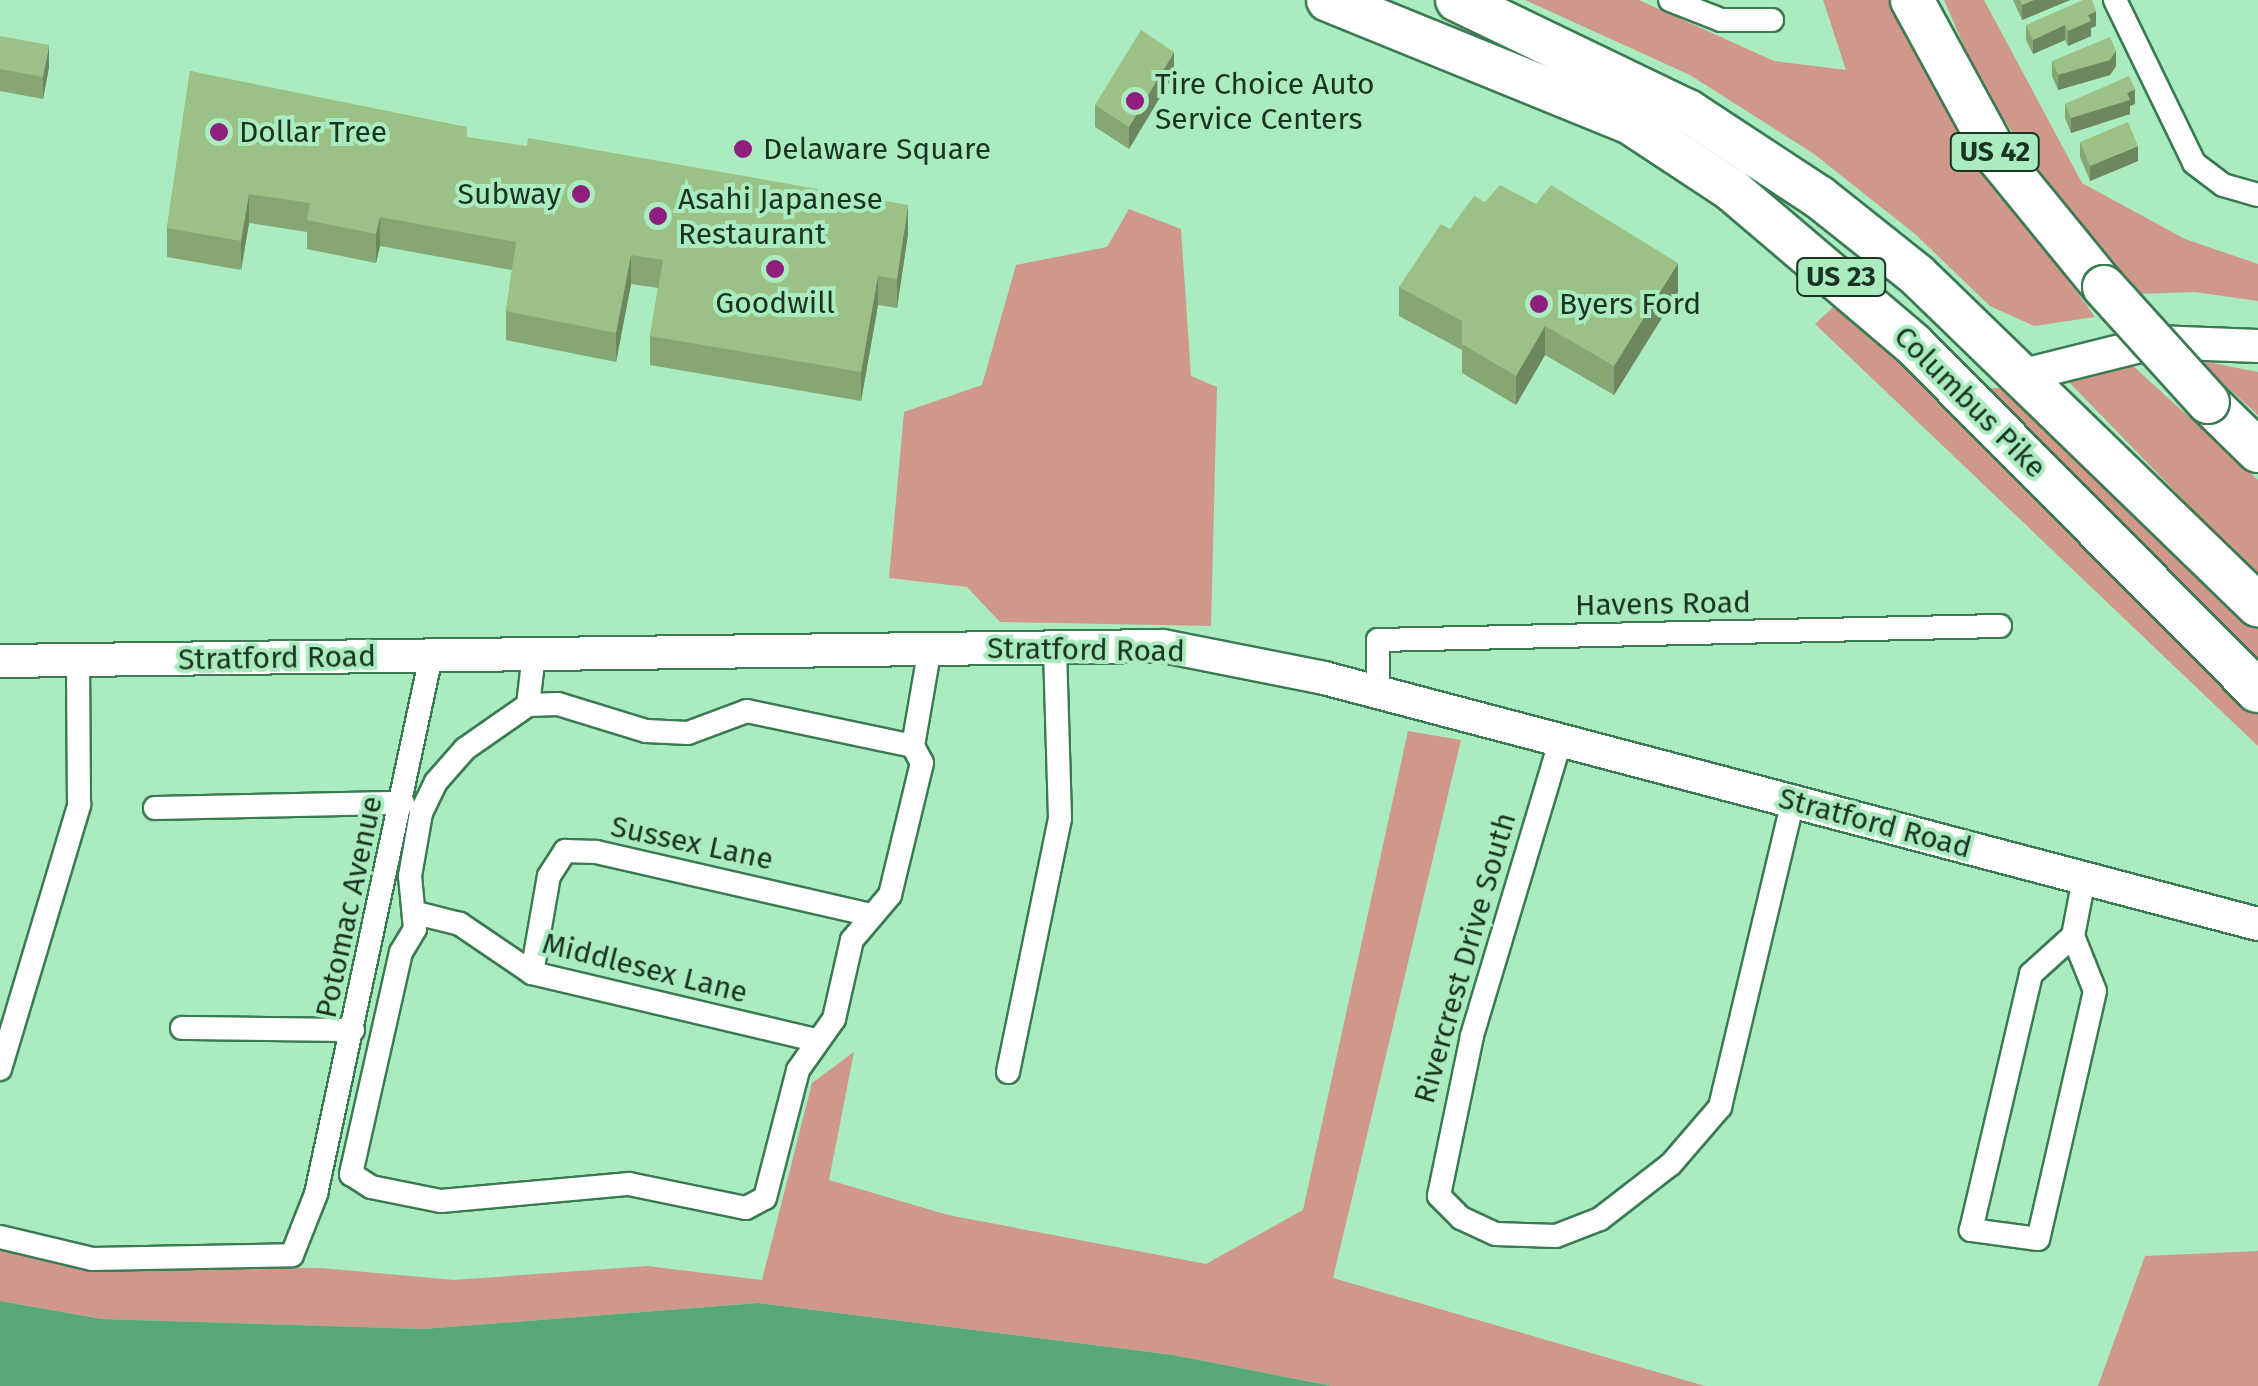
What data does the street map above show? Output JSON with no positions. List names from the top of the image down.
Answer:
{
  "streets": {
    "highway": ["US 42", "US 23", "Columbus Pike"],
    "street": [
      "Havens Road",
      "Stratford Road",
      "Sussex Lane",
      "Potomac Avenue",
      "Rivercrest Drive South",
      "Middlesex Lane"
    ]
  },
  "crossings": [
    ["Havens Road", "Stratford Road"],
    ["Stratford Road", "Potomac Avenue"],
    ["Stratford Road", "Rivercrest Drive South"],
    ["Sussex Lane", "Middlesex Lane"]
  ],
  "places": [
    "Tire Choice Auto Service Centers",
    "Dollar Tree",
    "Delaware Square",
    "Subway",
    "Asahi Japanese Restaurant",
    "Goodwill",
    "Byers Ford"
  ]
}
